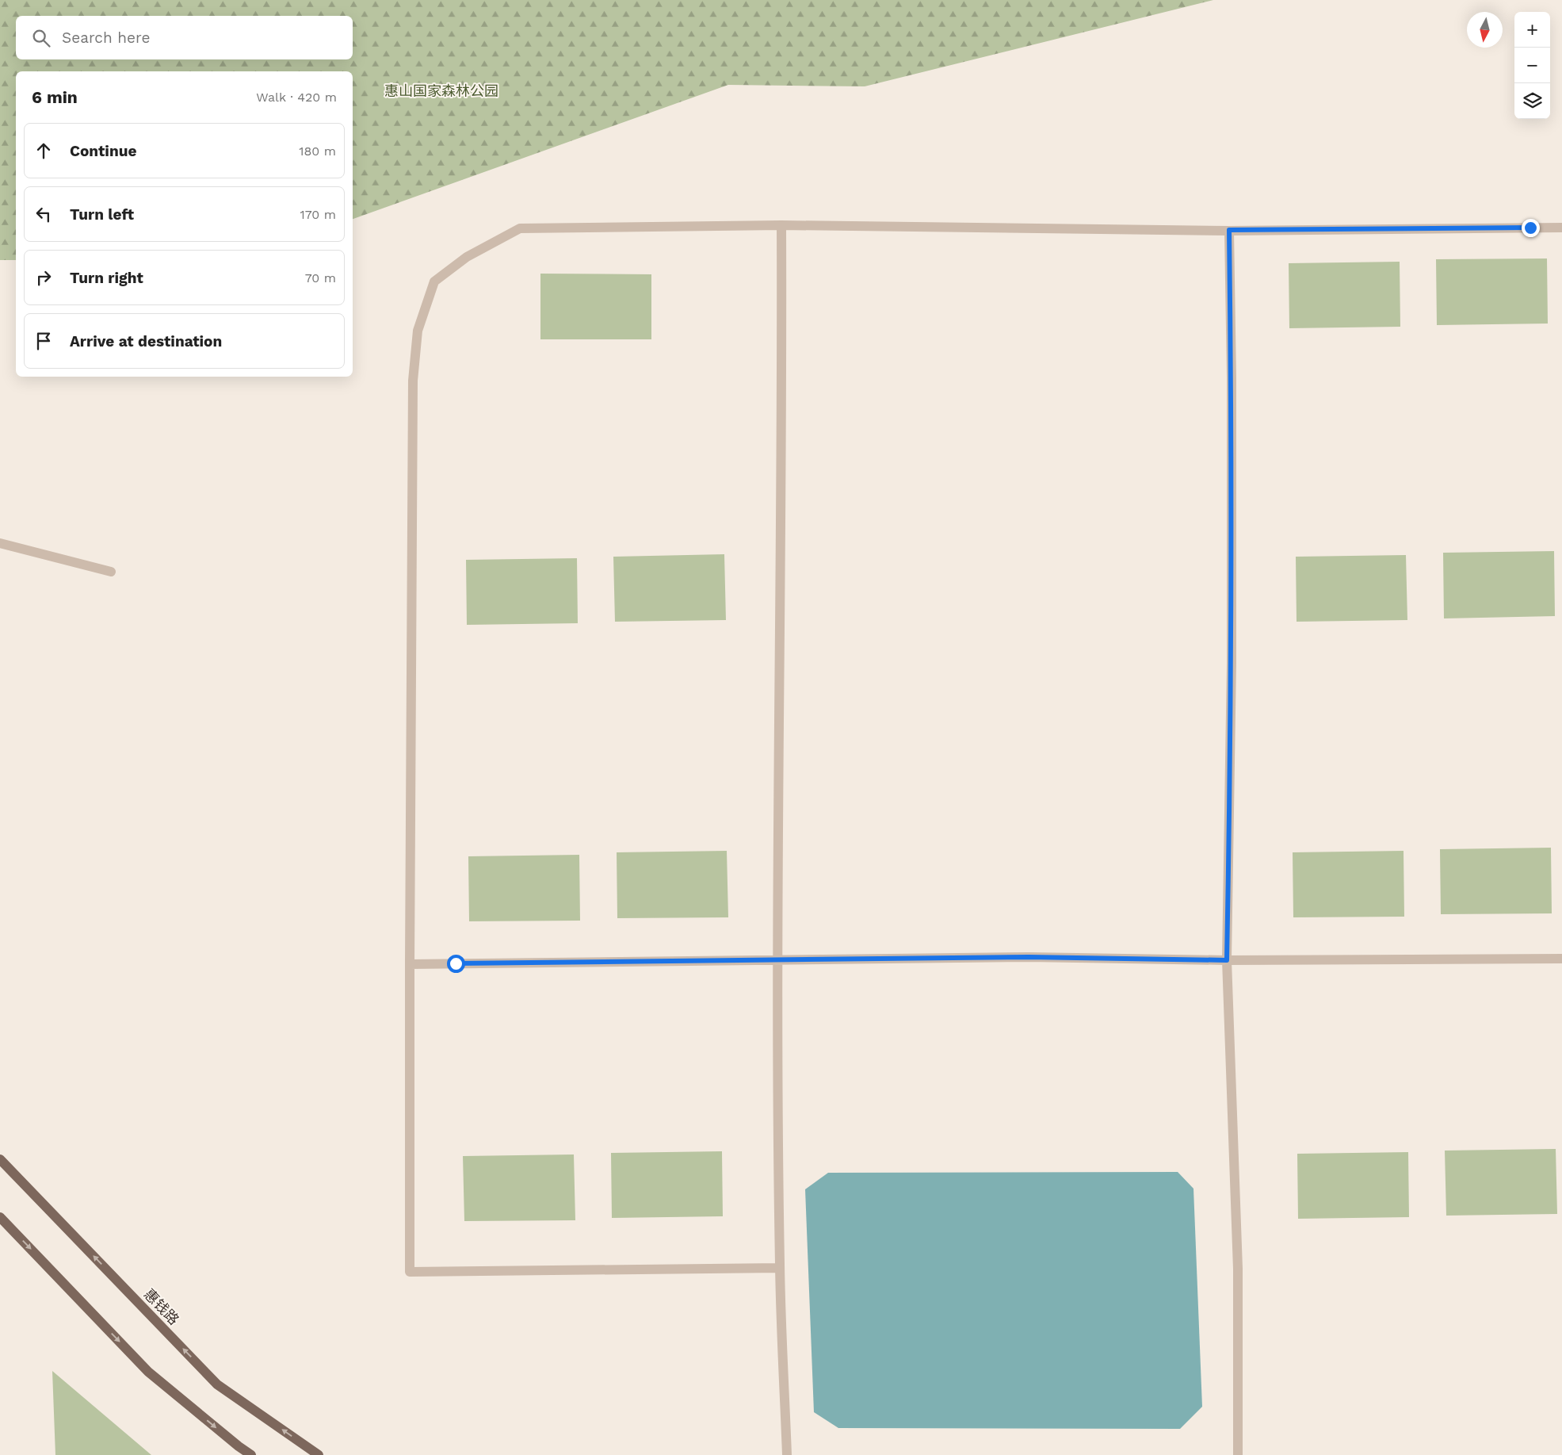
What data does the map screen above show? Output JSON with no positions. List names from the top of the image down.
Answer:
{
  "streets": {
    "main road": ["惠钱路"]
  },
  "parks": ["惠山国家森林公园"],
  "north": "bottom",
  "page": {
    "map_buttons": ["+", "−"],
    "search": "Search here",
    "heading": ["6 min", "Walk · 420 m"],
    "list": [
      ["Continue", "180 m"],
      ["Turn left", "170 m"],
      ["Turn right", "70 m"],
      "Arrive at destination"
    ]
  }
}
